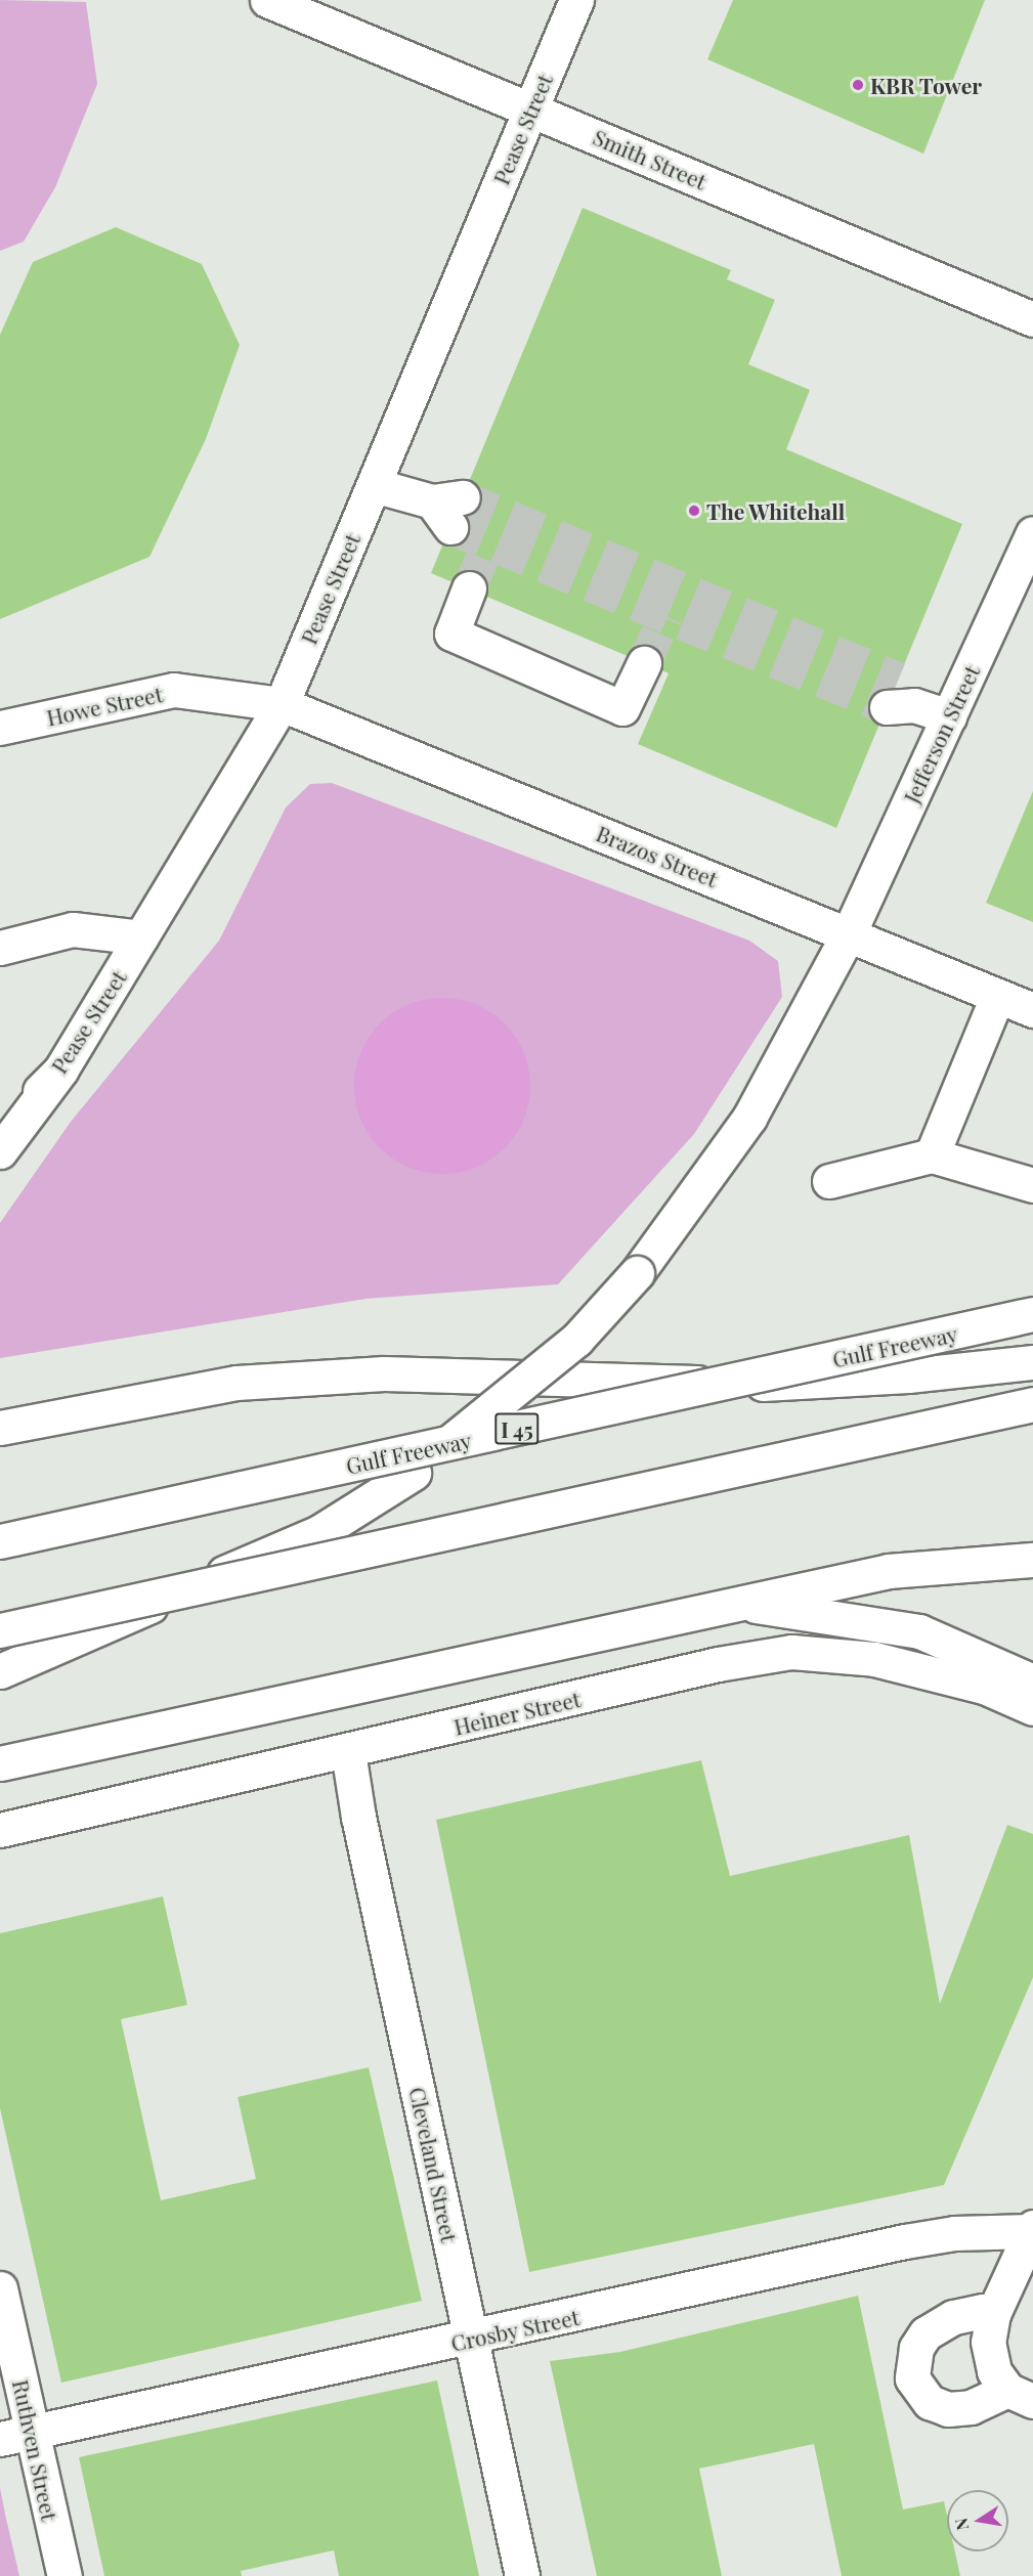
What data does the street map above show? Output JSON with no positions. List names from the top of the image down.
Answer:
{
  "streets": {
    "main road": [
      "Pease Street",
      "Smith Street",
      "Howe Street",
      "Jefferson Street",
      "Brazos Street",
      "Gulf Freeway",
      "I 45",
      "Heiner Street",
      "Cleveland Street",
      "Crosby Street",
      "Ruthven Street"
    ]
  },
  "crossings": [
    ["Pease Street", "Smith Street"],
    ["Pease Street", "Howe Street"],
    ["Pease Street", "Brazos Street"],
    ["Howe Street", "Brazos Street"],
    ["Jefferson Street", "Brazos Street"],
    ["Heiner Street", "Cleveland Street"],
    ["Cleveland Street", "Crosby Street"],
    ["Crosby Street", "Ruthven Street"]
  ],
  "places": ["KBR Tower", "The Whitehall"],
  "north": "left"
}
